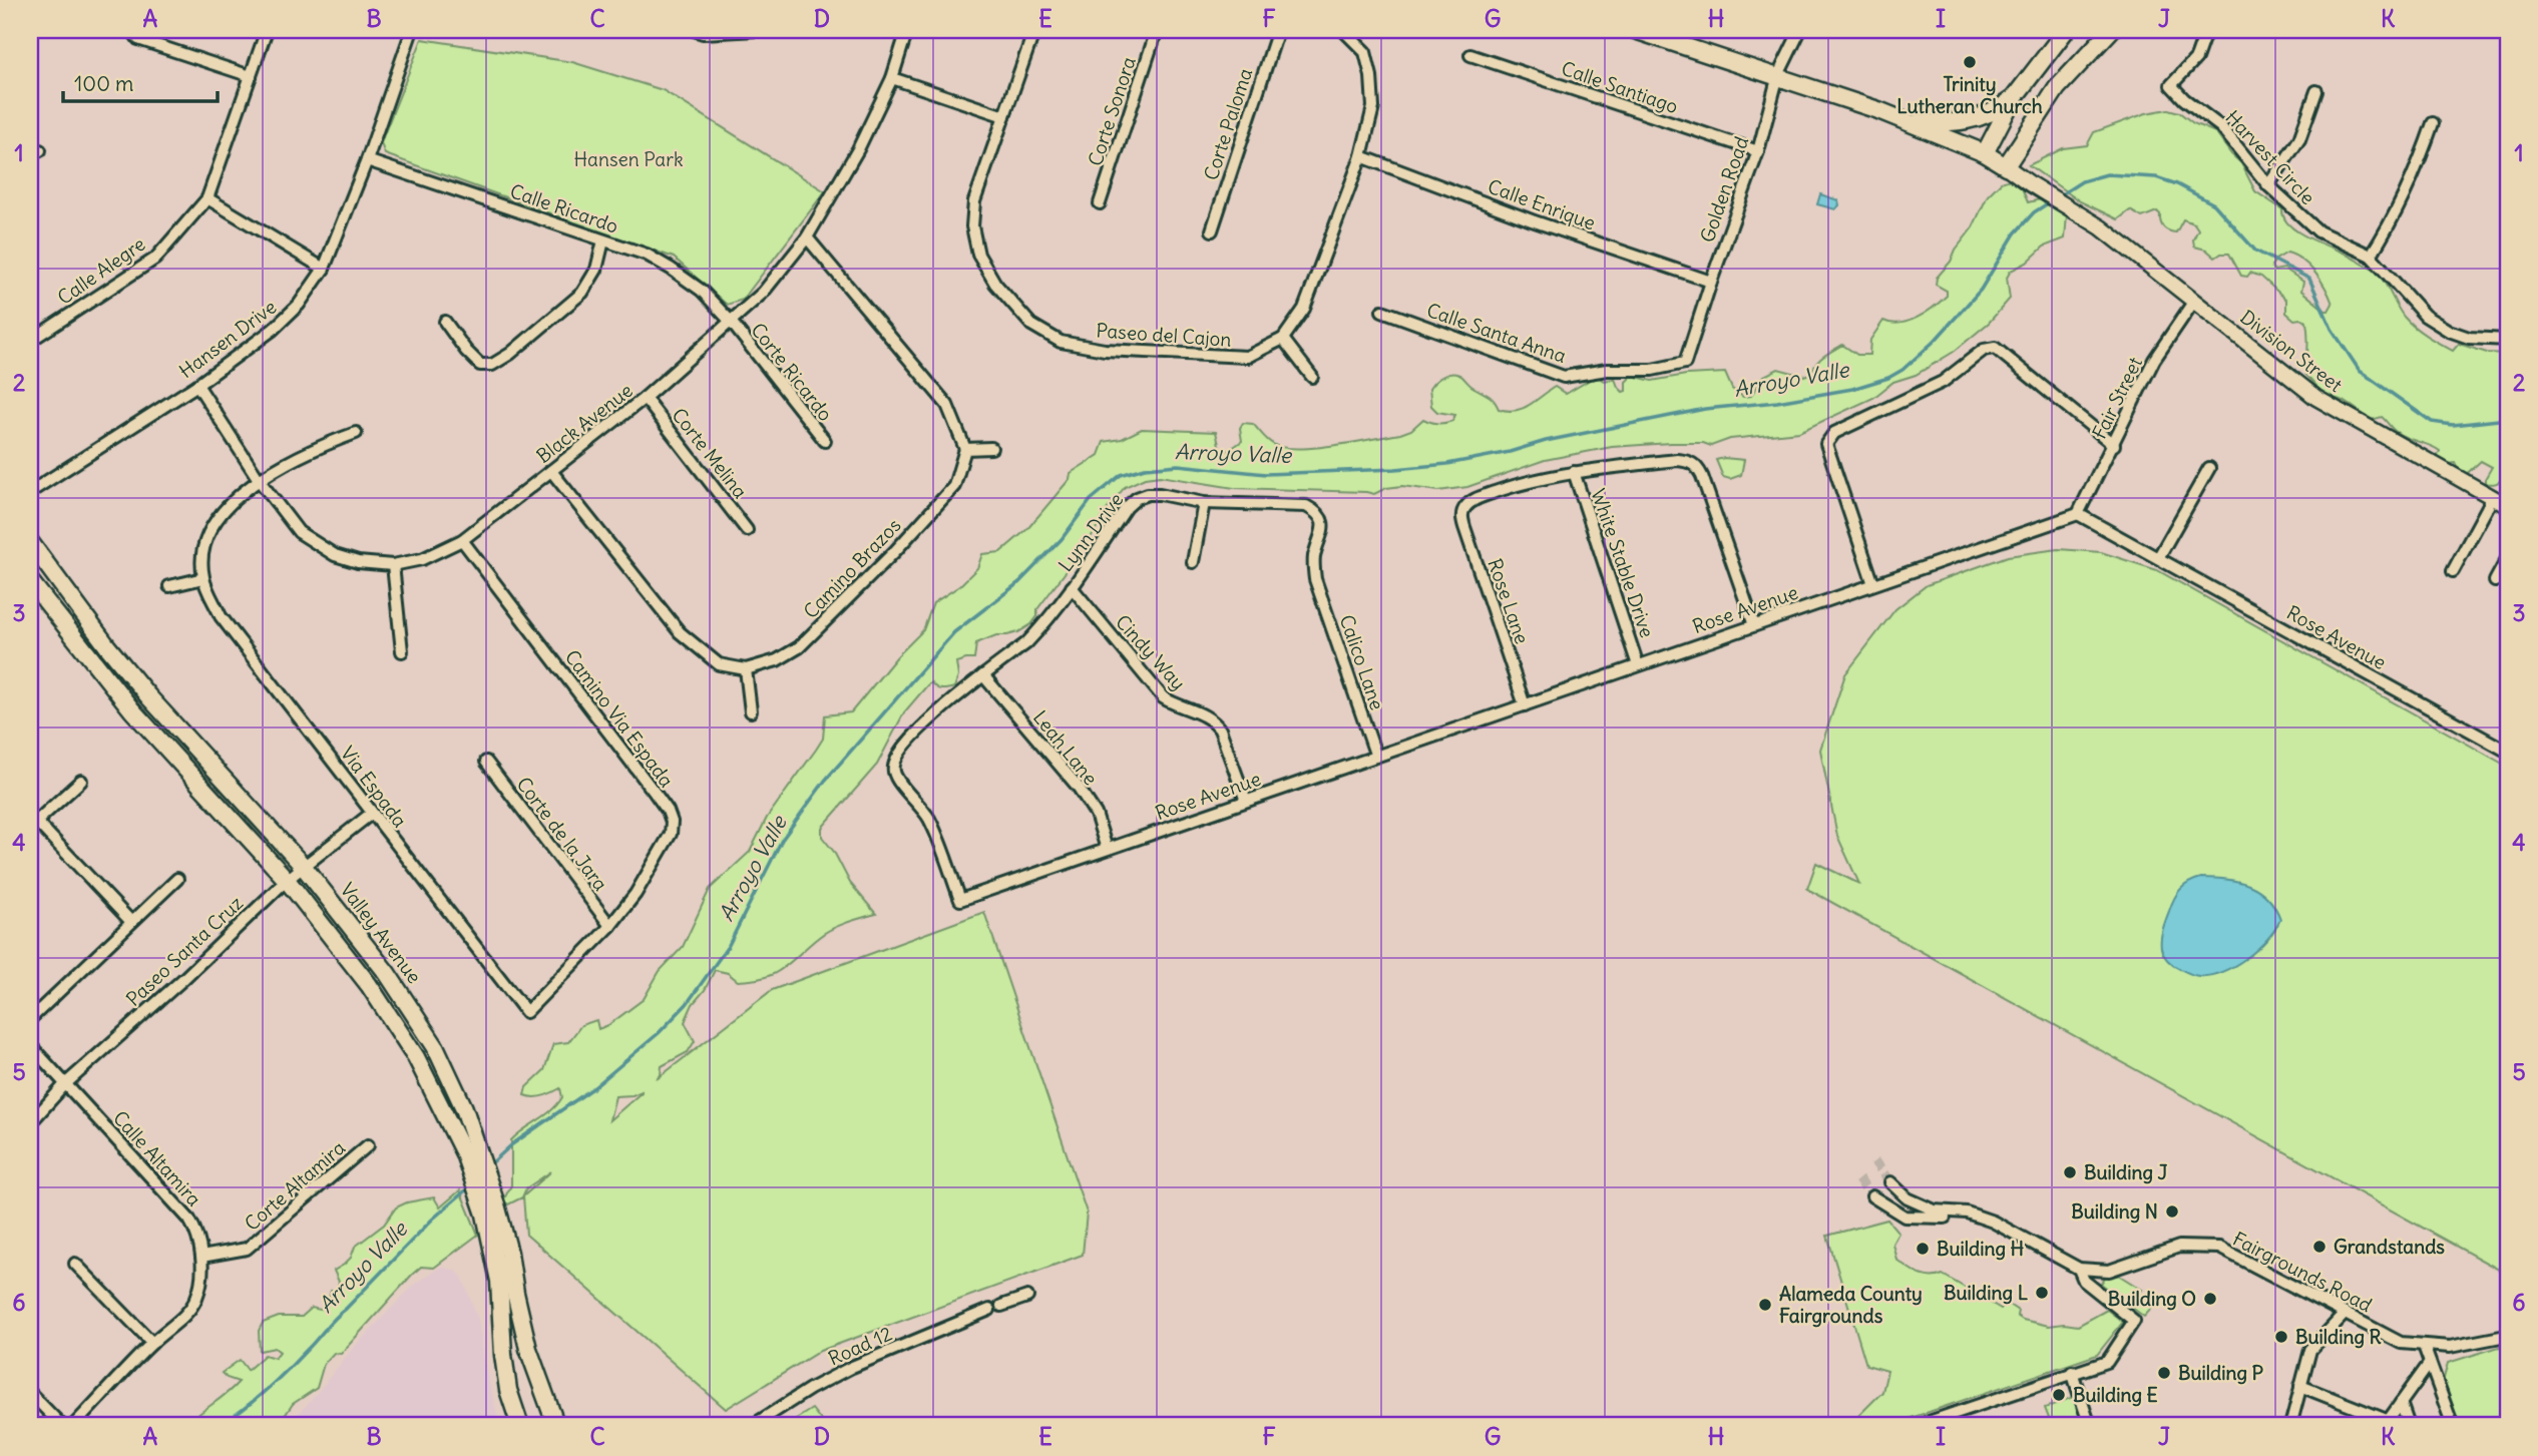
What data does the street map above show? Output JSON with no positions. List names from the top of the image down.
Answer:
{
  "streets": {
    "main road": ["Valley Avenue"],
    "street": [
      "Calle Santiago",
      "Corte Sonora",
      "Corte Paloma",
      "Harvest Circle",
      "Golden Road",
      "Calle Enrique",
      "Calle Ricardo",
      "Calle Alegre",
      "Calle Santa Anna",
      "Paseo del Cajon",
      "Hansen Drive",
      "Division Street",
      "Corte Ricardo",
      "Fair Street",
      "Black Avenue",
      "Corte Melina",
      "Lynn Drive",
      "White Stable Drive",
      "Camino Brazos",
      "Rose Lane",
      "Rose Avenue",
      "Cindy Way",
      "Calico Lane",
      "Camino Via Espada",
      "Leah Lane",
      "Via Espada",
      "Corte de la Jara",
      "Paseo Santa Cruz",
      "Calle Altamira",
      "Corte Altamira",
      "Fairgrounds Road",
      "Road 12"
    ]
  },
  "crossings": [
    ["Calle Santiago", "Golden Road"],
    ["Golden Road", "Calle Enrique"],
    ["Golden Road", "Calle Santa Anna"],
    ["Calle Enrique", "Paseo del Cajon"],
    ["Calle Ricardo", "Hansen Drive"],
    ["Calle Ricardo", "Corte Ricardo"],
    ["Calle Ricardo", "Black Avenue"],
    ["Hansen Drive", "Black Avenue"],
    ["Division Street", "Fair Street"],
    ["Corte Ricardo", "Black Avenue"],
    ["Fair Street", "Rose Avenue"],
    ["Black Avenue", "Corte Melina"],
    ["Black Avenue", "Camino Via Espada"],
    ["Black Avenue", "Via Espada"],
    ["Lynn Drive", "Rose Avenue"],
    ["Lynn Drive", "Cindy Way"],
    ["Lynn Drive", "Calico Lane"],
    ["Lynn Drive", "Leah Lane"],
    ["White Stable Drive", "Rose Lane"],
    ["White Stable Drive", "Rose Avenue"],
    ["Rose Lane", "Rose Avenue"],
    ["Rose Avenue", "Cindy Way"],
    ["Rose Avenue", "Calico Lane"],
    ["Rose Avenue", "Leah Lane"],
    ["Camino Via Espada", "Via Espada"],
    ["Camino Via Espada", "Corte de la Jara"],
    ["Via Espada", "Corte de la Jara"],
    ["Via Espada", "Paseo Santa Cruz"],
    ["Valley Avenue", "Paseo Santa Cruz"],
    ["Paseo Santa Cruz", "Calle Altamira"],
    ["Calle Altamira", "Corte Altamira"]
  ],
  "water": ["Arroyo Valle"],
  "parks": ["Hansen Park"],
  "places": [
    "Trinity Lutheran Church",
    "Building J",
    "Building N",
    "Grandstands",
    "Building H",
    "Building L",
    "Building O",
    "Alameda County Fairgrounds",
    "Building R",
    "Building P",
    "Building E"
  ],
  "scale_bar": "100 m",
  "grid": {
    "columns": [
      "A",
      "B",
      "C",
      "D",
      "E",
      "F",
      "G",
      "H",
      "I",
      "J",
      "K"
    ],
    "rows": [
      "1",
      "2",
      "3",
      "4",
      "5",
      "6"
    ]
  }
}
